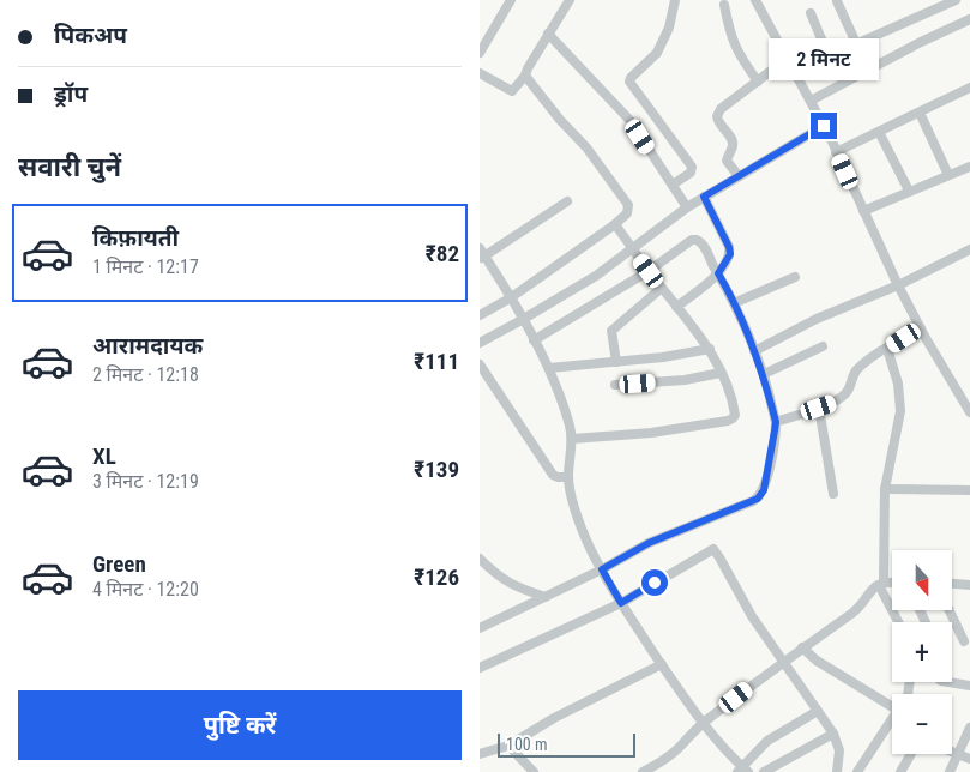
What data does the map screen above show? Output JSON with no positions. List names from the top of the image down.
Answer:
{
  "scale_bar": "100 m",
  "north": "bottom",
  "page": {
    "banner": ["पिकअप", "ड्रॉप"],
    "bubble": "2 मिनट",
    "heading": "सवारी चुनें",
    "list": [
      {
        "name": "किफ़ायती",
        "note": "1 मिनट · 12:17",
        "value": "₹82"
      },
      {
        "name": "आरामदायक",
        "note": "2 मिनट · 12:18",
        "value": "₹111"
      },
      {
        "name": "XL",
        "note": "3 मिनट · 12:19",
        "value": "₹139"
      },
      {
        "name": "Green",
        "note": "4 मिनट · 12:20",
        "value": "₹126"
      }
    ],
    "map_buttons": ["+", "−"],
    "buttons": "पुष्टि करें",
    "scale": "100 m"
  }
}
